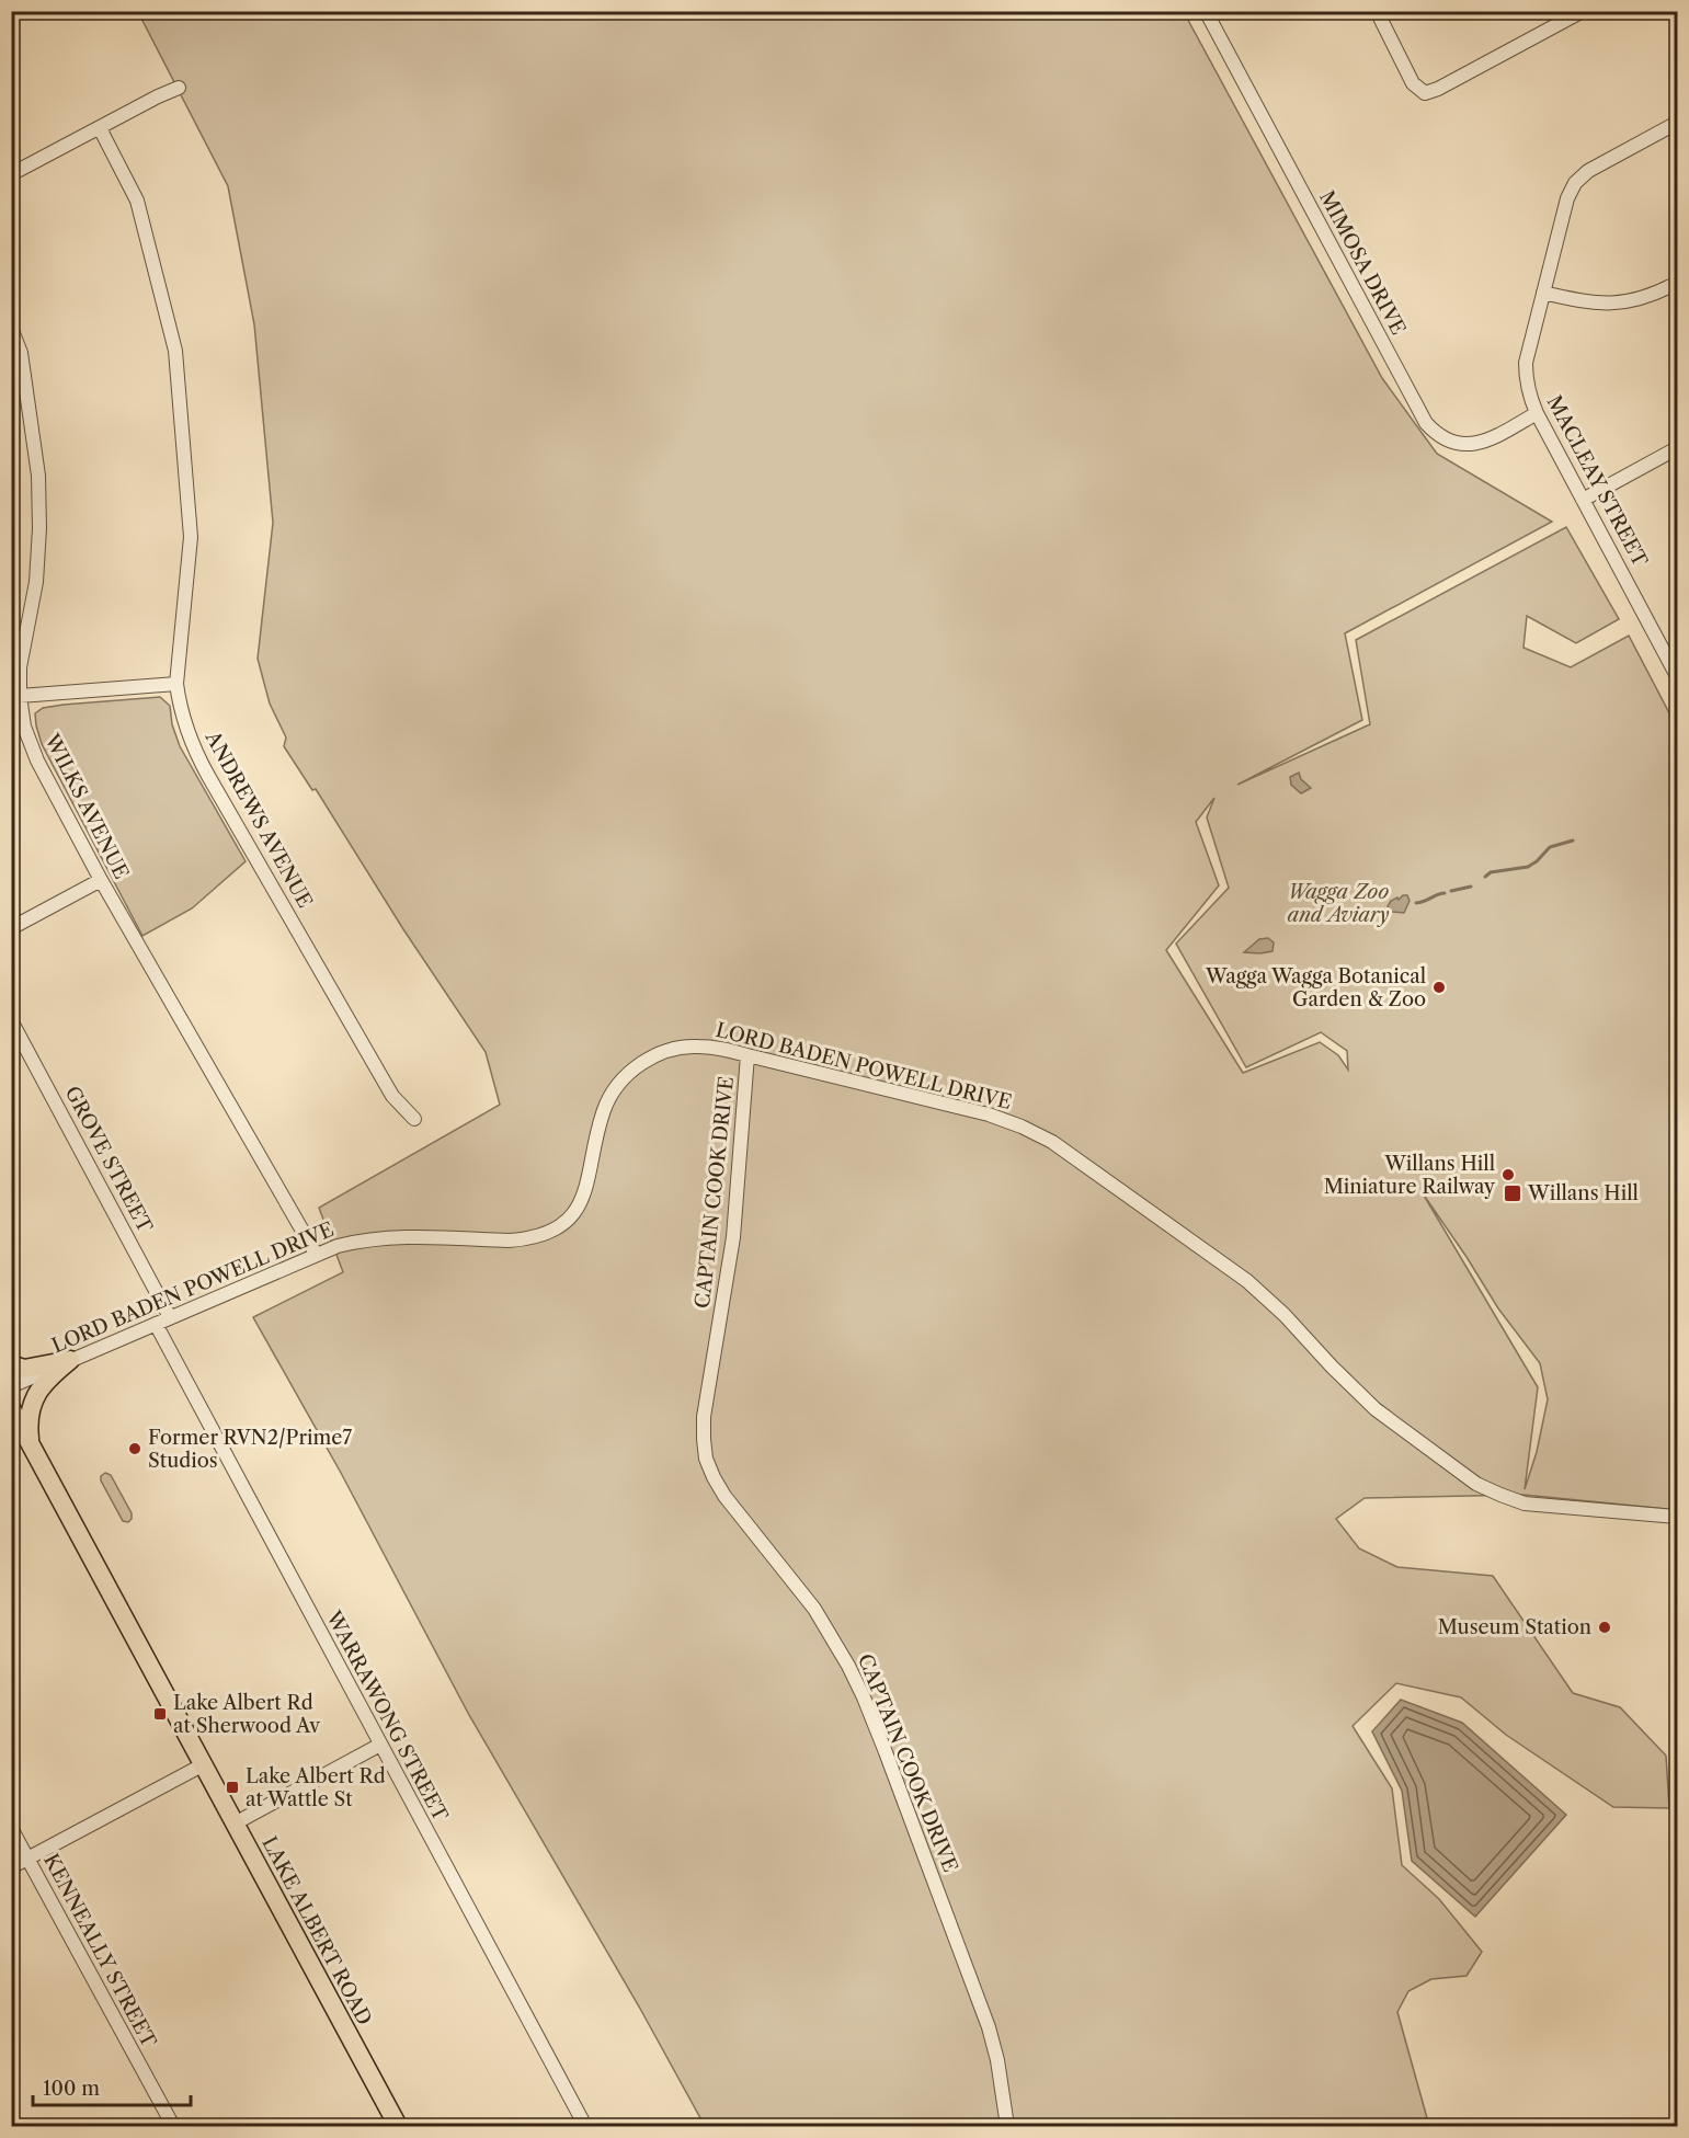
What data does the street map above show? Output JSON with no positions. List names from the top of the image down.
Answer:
{
  "streets": {
    "main road": ["LAKE ALBERT ROAD"],
    "street": [
      "MIMOSA DRIVE",
      "MACLEAY STREET",
      "WILKS AVENUE",
      "ANDREWS AVENUE",
      "LORD BADEN POWELL DRIVE",
      "GROVE STREET",
      "CAPTAIN COOK DRIVE",
      "WARRAWONG STREET",
      "KENNEALLY STREET"
    ]
  },
  "crossings": [
    ["MIMOSA DRIVE", "MACLEAY STREET"],
    ["WILKS AVENUE", "LORD BADEN POWELL DRIVE"],
    ["LORD BADEN POWELL DRIVE", "GROVE STREET"],
    ["LORD BADEN POWELL DRIVE", "CAPTAIN COOK DRIVE"],
    ["LORD BADEN POWELL DRIVE", "WARRAWONG STREET"]
  ],
  "parks": ["Wagga Zoo and Aviary"],
  "places": {
    "other": [
      "Wagga Wagga Botanical Garden & Zoo",
      "Willans Hill Miniature Railway",
      "Former RVN2/Prime7 Studios",
      "Museum Station"
    ],
    "transit": ["Willans Hill", "Lake Albert Rd at Sherwood Av", "Lake Albert Rd at Wattle St"]
  },
  "scale_bar": "100 m"
}
